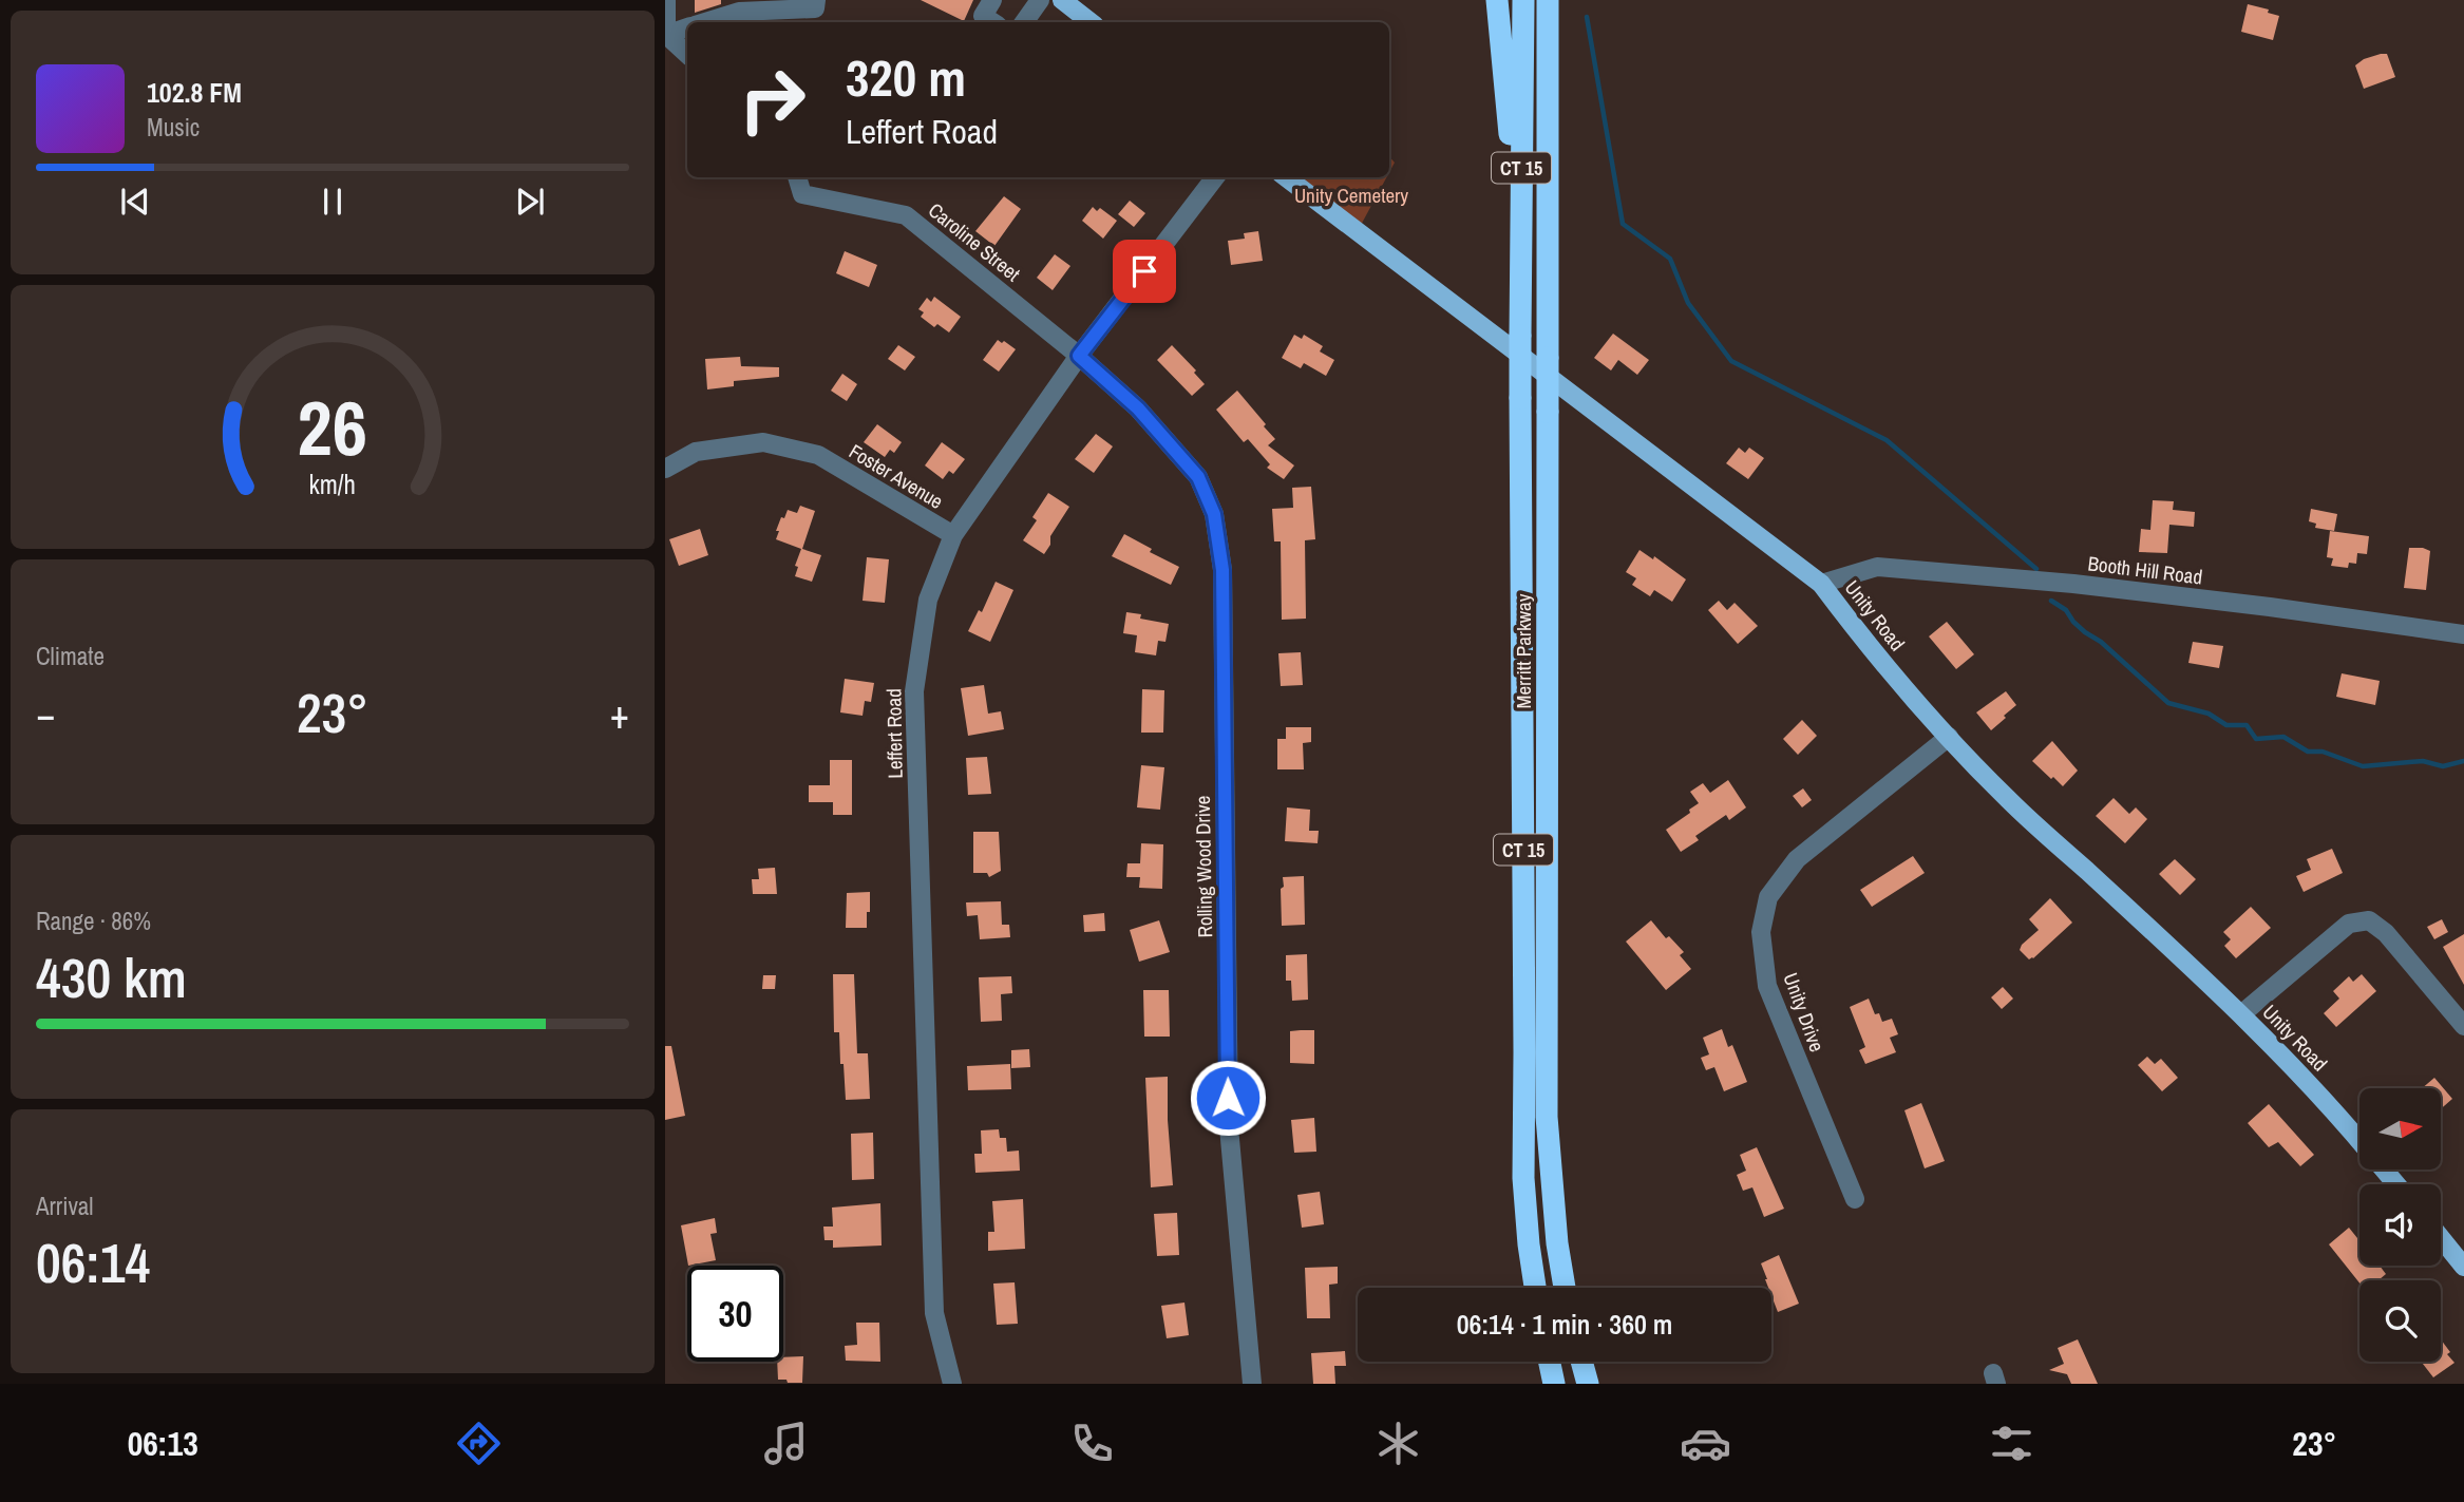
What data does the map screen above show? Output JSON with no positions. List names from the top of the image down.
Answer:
{
  "streets": {
    "highway": ["CT 15", "Merritt Parkway"],
    "main road": ["Unity Road"],
    "street": [
      "Caroline Street",
      "Foster Avenue",
      "Booth Hill Road",
      "Leffert Road",
      "Rolling Wood Drive",
      "Unity Drive"
    ]
  },
  "crossings": [
    ["Caroline Street", "Leffert Road"],
    ["Caroline Street", "Rolling Wood Drive"],
    ["Foster Avenue", "Leffert Road"],
    ["Booth Hill Road", "Unity Road"],
    ["Unity Road", "Unity Drive"],
    ["Leffert Road", "Rolling Wood Drive"]
  ],
  "parks": ["Unity Cemetery"],
  "north": "right",
  "page": {
    "turn": ["320 m", "Leffert Road"],
    "song": ["102.8 FM", "Music"],
    "tile": [
      "Climate",
      ["Range · 86%", "430 km"],
      ["Arrival", "06:14"]
    ],
    "heat": ["−", "23°", "+"],
    "limit": "30",
    "trip": "06:14 · 1 min · 360 m",
    "tabs": ["06:13", "23°"],
    "gauge": ["26", "km/h"]
  }
}
